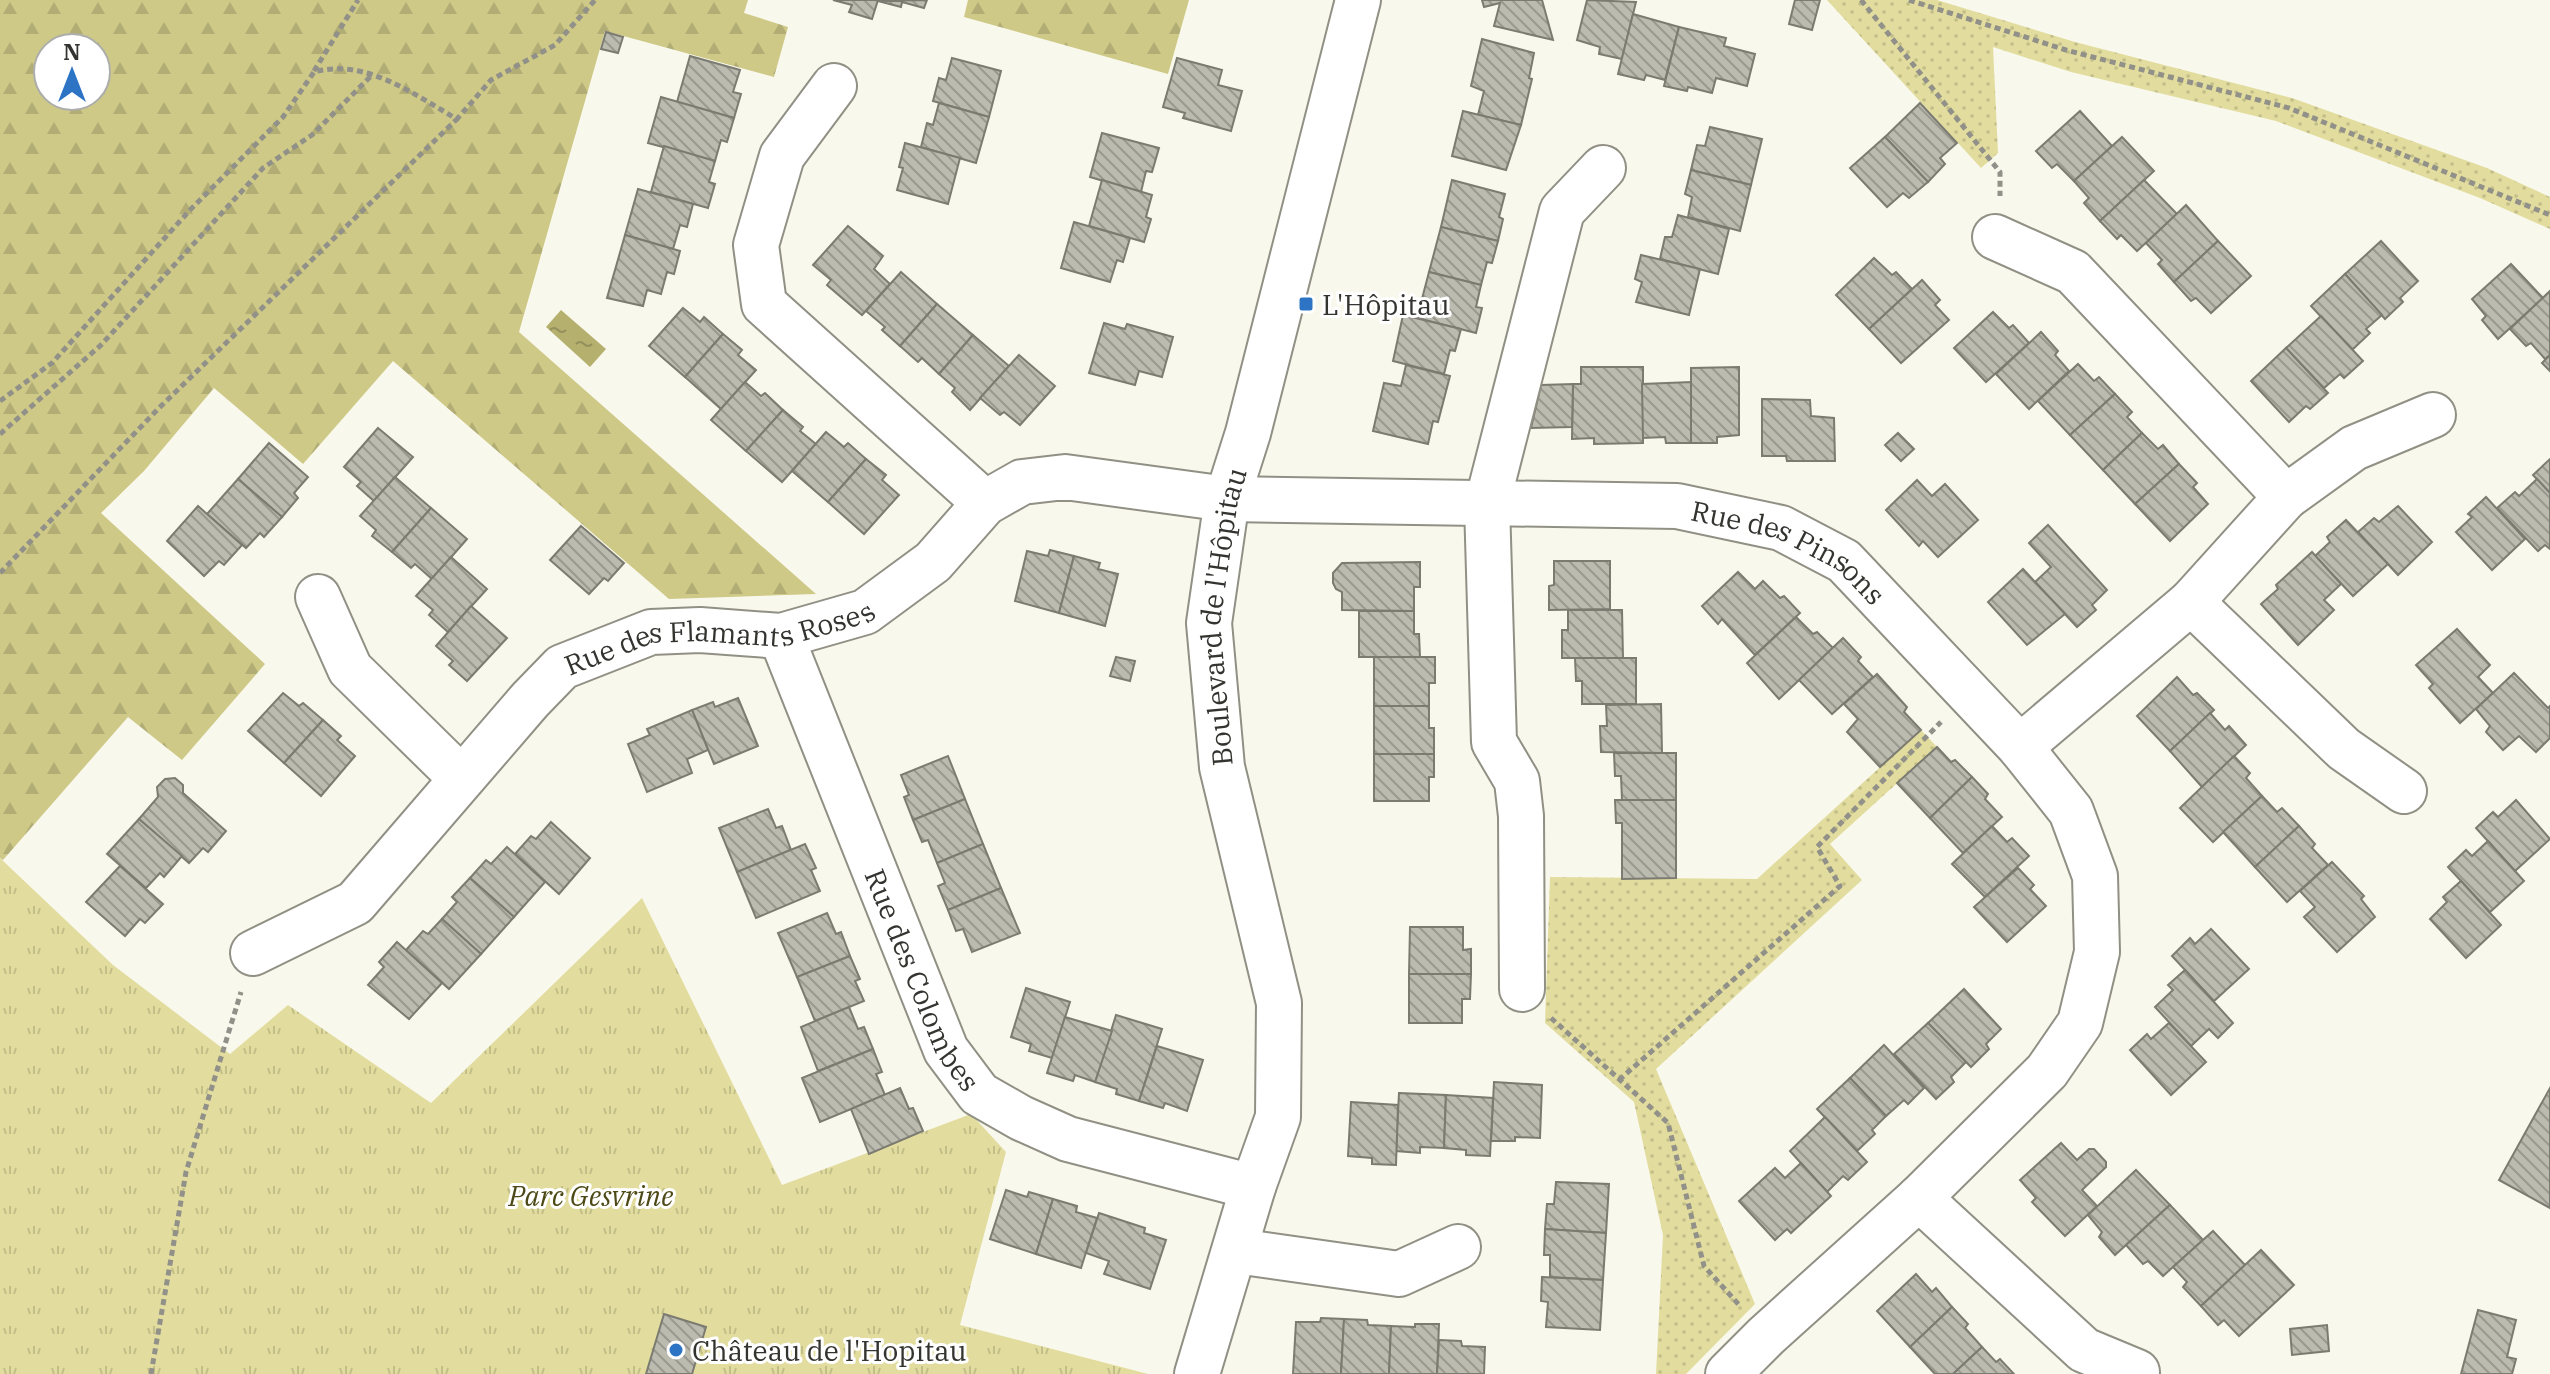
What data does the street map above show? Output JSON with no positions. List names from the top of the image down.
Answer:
{
  "streets": {
    "street": [
      "Rue des Pinsons",
      "Boulevard de l'Hôpitau",
      "Rue des Flamants Roses",
      "Rue des Colombes"
    ]
  },
  "crossings": [
    ["Rue des Pinsons", "Boulevard de l'Hôpitau"],
    ["Rue des Pinsons", "Rue des Flamants Roses"],
    ["Boulevard de l'Hôpitau", "Rue des Flamants Roses"],
    ["Boulevard de l'Hôpitau", "Rue des Colombes"],
    ["Rue des Flamants Roses", "Rue des Colombes"]
  ],
  "parks": ["Parc Gesvrine"],
  "places": {
    "transit": ["L'Hôpitau"],
    "other": ["Château de l'Hopitau"]
  },
  "north": "top"
}
